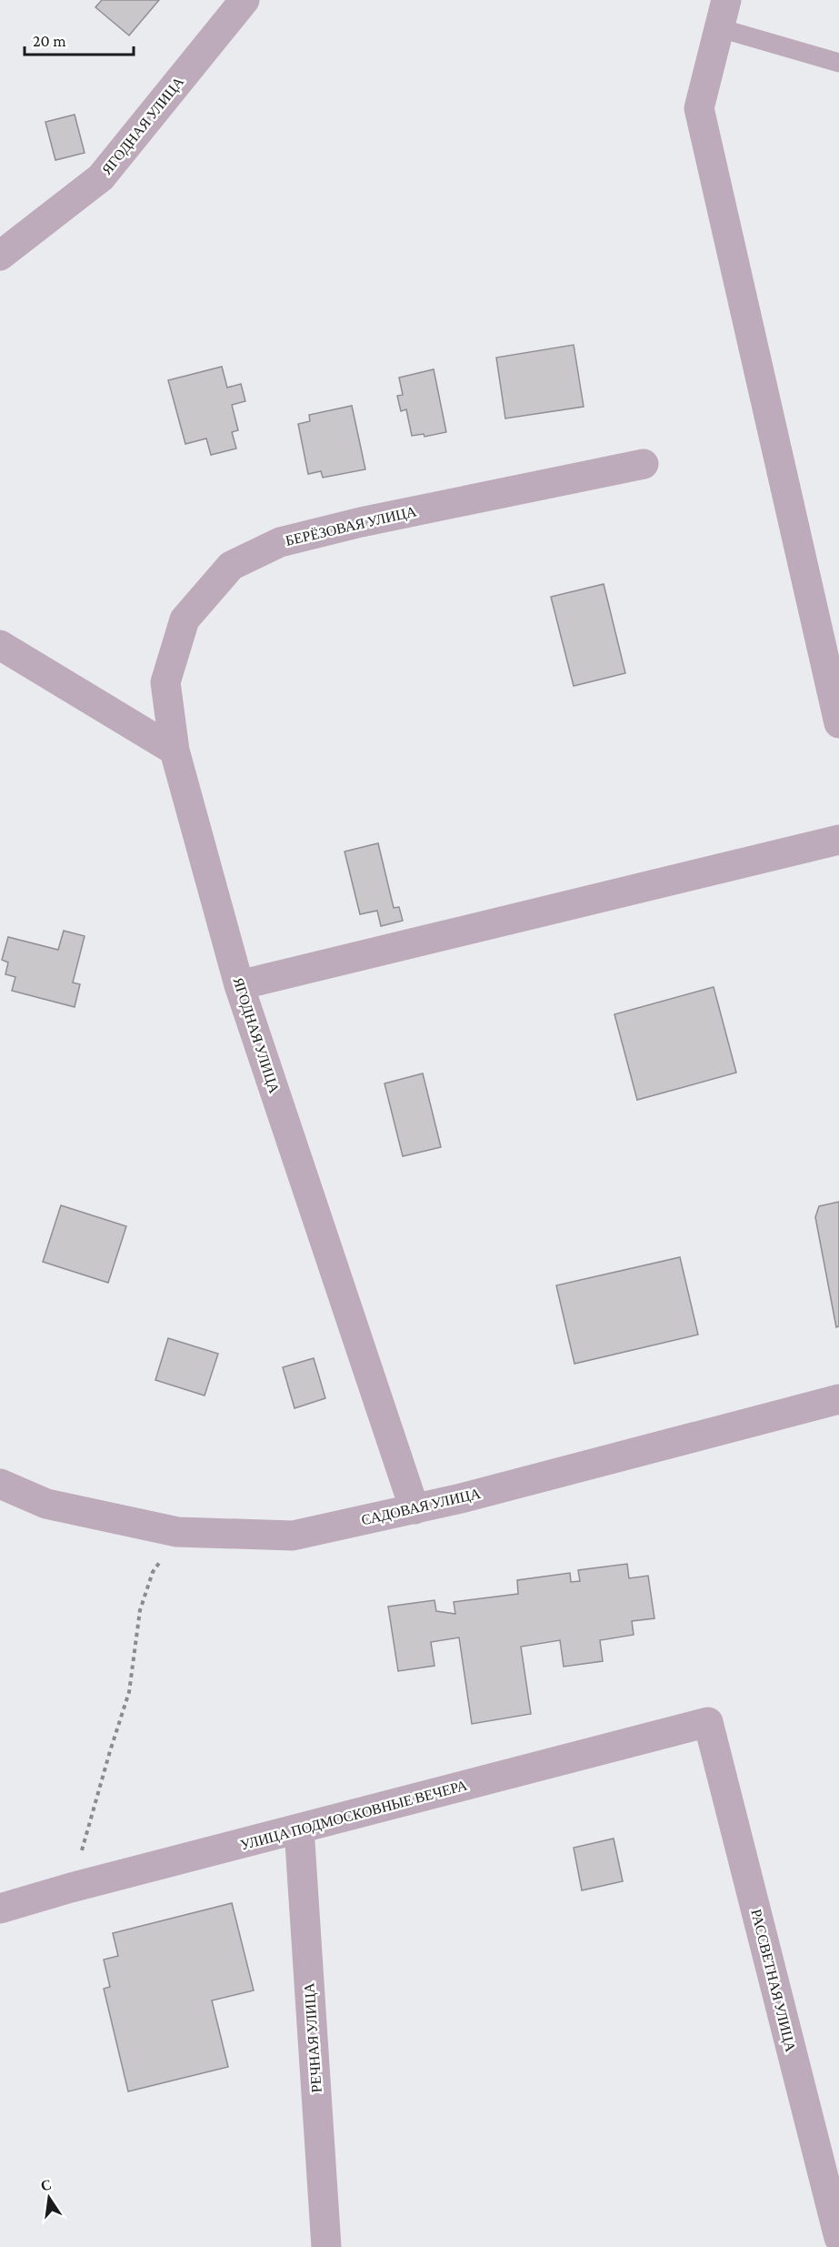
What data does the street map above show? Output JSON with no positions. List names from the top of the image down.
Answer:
{
  "streets": {
    "street": [
      "ЯГОДНАЯ УЛИЦА",
      "БЕРЁЗОВАЯ УЛИЦА",
      "САДОВАЯ УЛИЦА",
      "УЛИЦА ПОДМОСКОВНЫЕ ВЕЧЕРА",
      "РАССВЕТНАЯ УЛИЦА",
      "РЕЧНАЯ УЛИЦА"
    ]
  },
  "crossings": [
    ["ЯГОДНАЯ УЛИЦА", "БЕРЁЗОВАЯ УЛИЦА"],
    ["ЯГОДНАЯ УЛИЦА", "САДОВАЯ УЛИЦА"],
    ["УЛИЦА ПОДМОСКОВНЫЕ ВЕЧЕРА", "РАССВЕТНАЯ УЛИЦА"],
    ["УЛИЦА ПОДМОСКОВНЫЕ ВЕЧЕРА", "РЕЧНАЯ УЛИЦА"]
  ],
  "scale_bar": "20 m",
  "north": "top"
}
